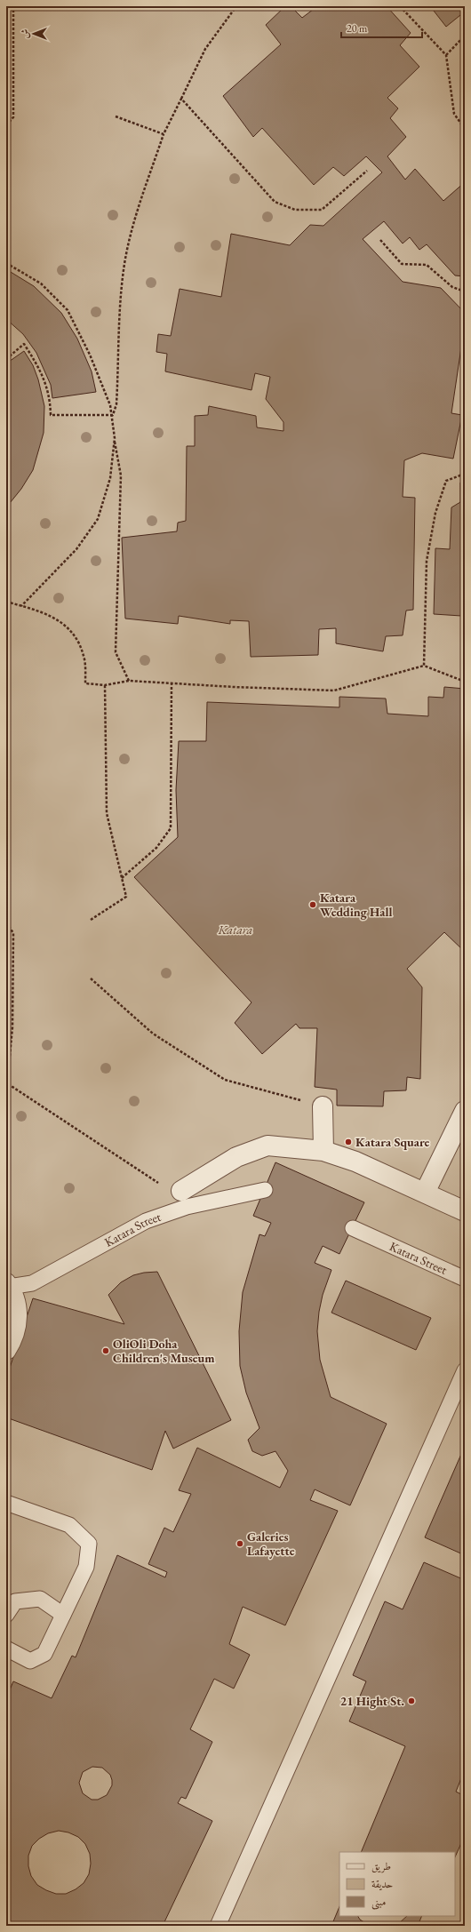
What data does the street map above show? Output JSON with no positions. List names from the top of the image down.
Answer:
{
  "streets": {
    "lane": ["Katara Street"]
  },
  "parks": ["Katara"],
  "places": [
    "Katara Wedding Hall",
    "Katara Square",
    "OliOli Doha Children's Museum",
    "Galeries Lafayette",
    "21 Hight St."
  ],
  "legend": ["طريق", "حديقة", "مبنى"],
  "scale_bar": "20 m",
  "north": "left"
}
